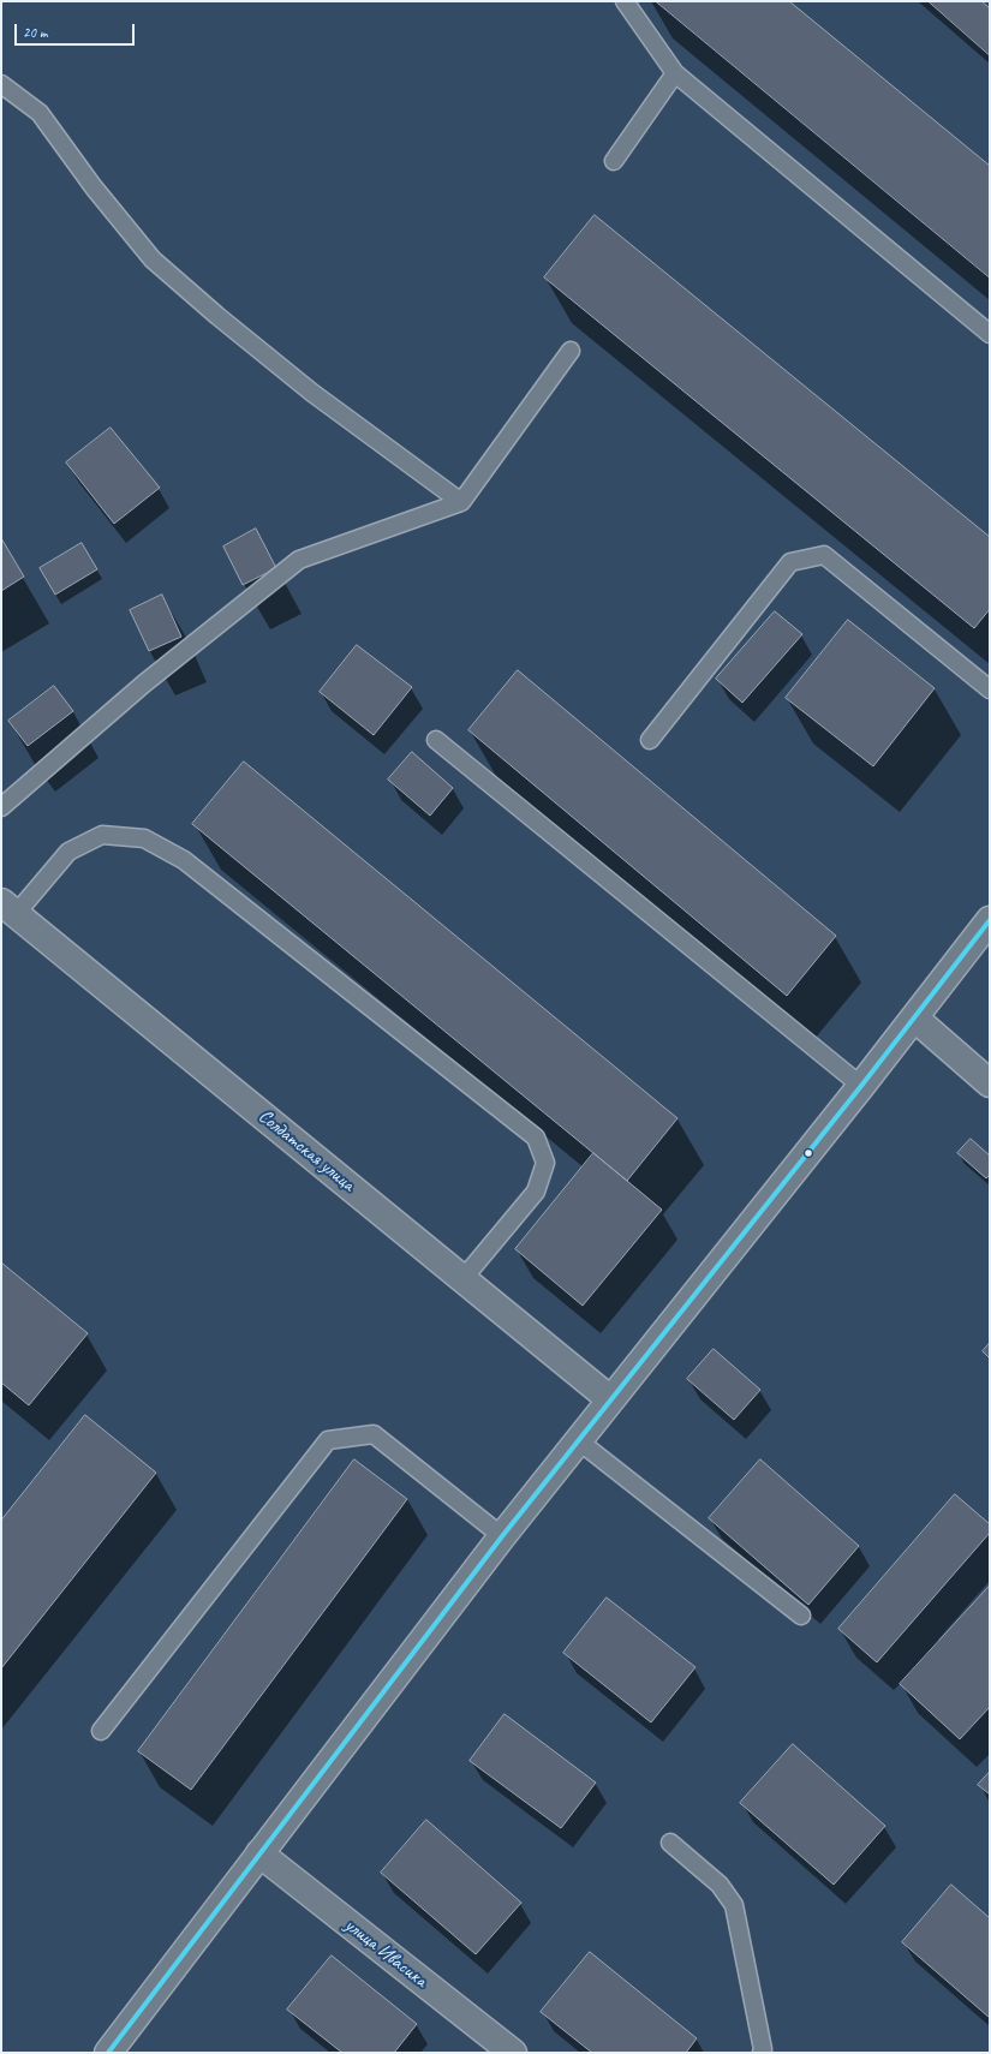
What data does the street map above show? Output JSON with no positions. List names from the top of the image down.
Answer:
{
  "streets": {
    "main road": ["Солдатская улица", "улица Ивасика"]
  },
  "scale_bar": "20 m"
}
